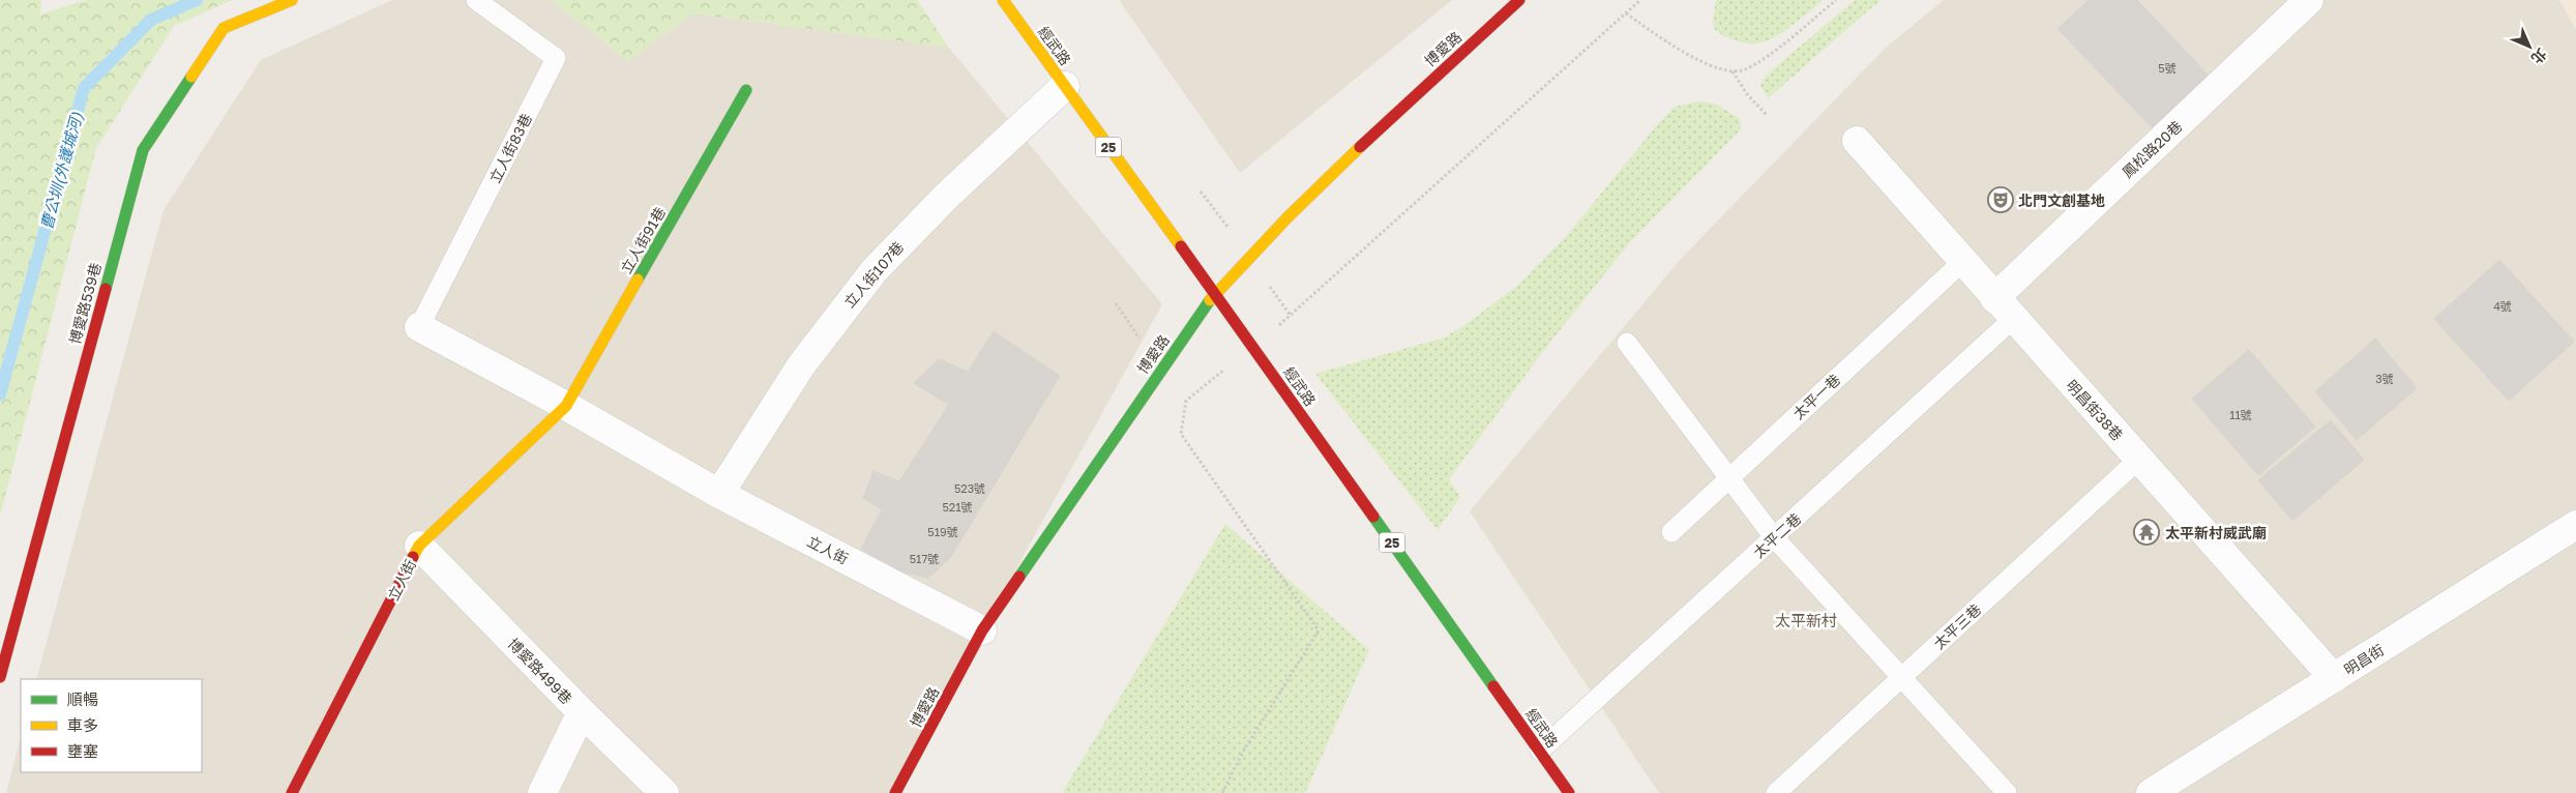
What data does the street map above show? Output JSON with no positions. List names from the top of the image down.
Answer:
{
  "streets": {
    "street": [
      "經武路",
      "博愛路",
      "25",
      "鳳松路20巷",
      "立人街91巷",
      "立人街107巷",
      "博愛路539巷",
      "明昌街38巷",
      "立人街",
      "明昌街",
      "博愛路499巷"
    ],
    "lane": [
      "立人街83巷",
      "太平一巷",
      "太平二巷",
      "太平三巷"
    ]
  },
  "crossings": [
    ["經武路", "博愛路"],
    ["經武路", "立人街107巷"],
    ["經武路", "太平二巷"],
    ["博愛路", "立人街"],
    ["立人街83巷", "立人街"],
    ["鳳松路20巷", "明昌街38巷"],
    ["立人街91巷", "立人街"],
    ["立人街107巷", "立人街"],
    ["太平一巷", "明昌街38巷"],
    ["明昌街38巷", "太平二巷"],
    ["明昌街38巷", "太平三巷"],
    ["明昌街38巷", "明昌街"],
    ["立人街", "博愛路499巷"]
  ],
  "districts": ["太平新村"],
  "water": ["曹公圳(外護城河)"],
  "places": {
    "theatre": ["北門文創基地"],
    "temple": ["太平新村威武廟"]
  },
  "house_numbers": [
    "5號",
    "4號",
    "3號",
    "11號",
    "523號",
    "521號",
    "519號",
    "517號"
  ],
  "legend": ["順暢", "車多", "壅塞"],
  "north": "bottom right"
}
